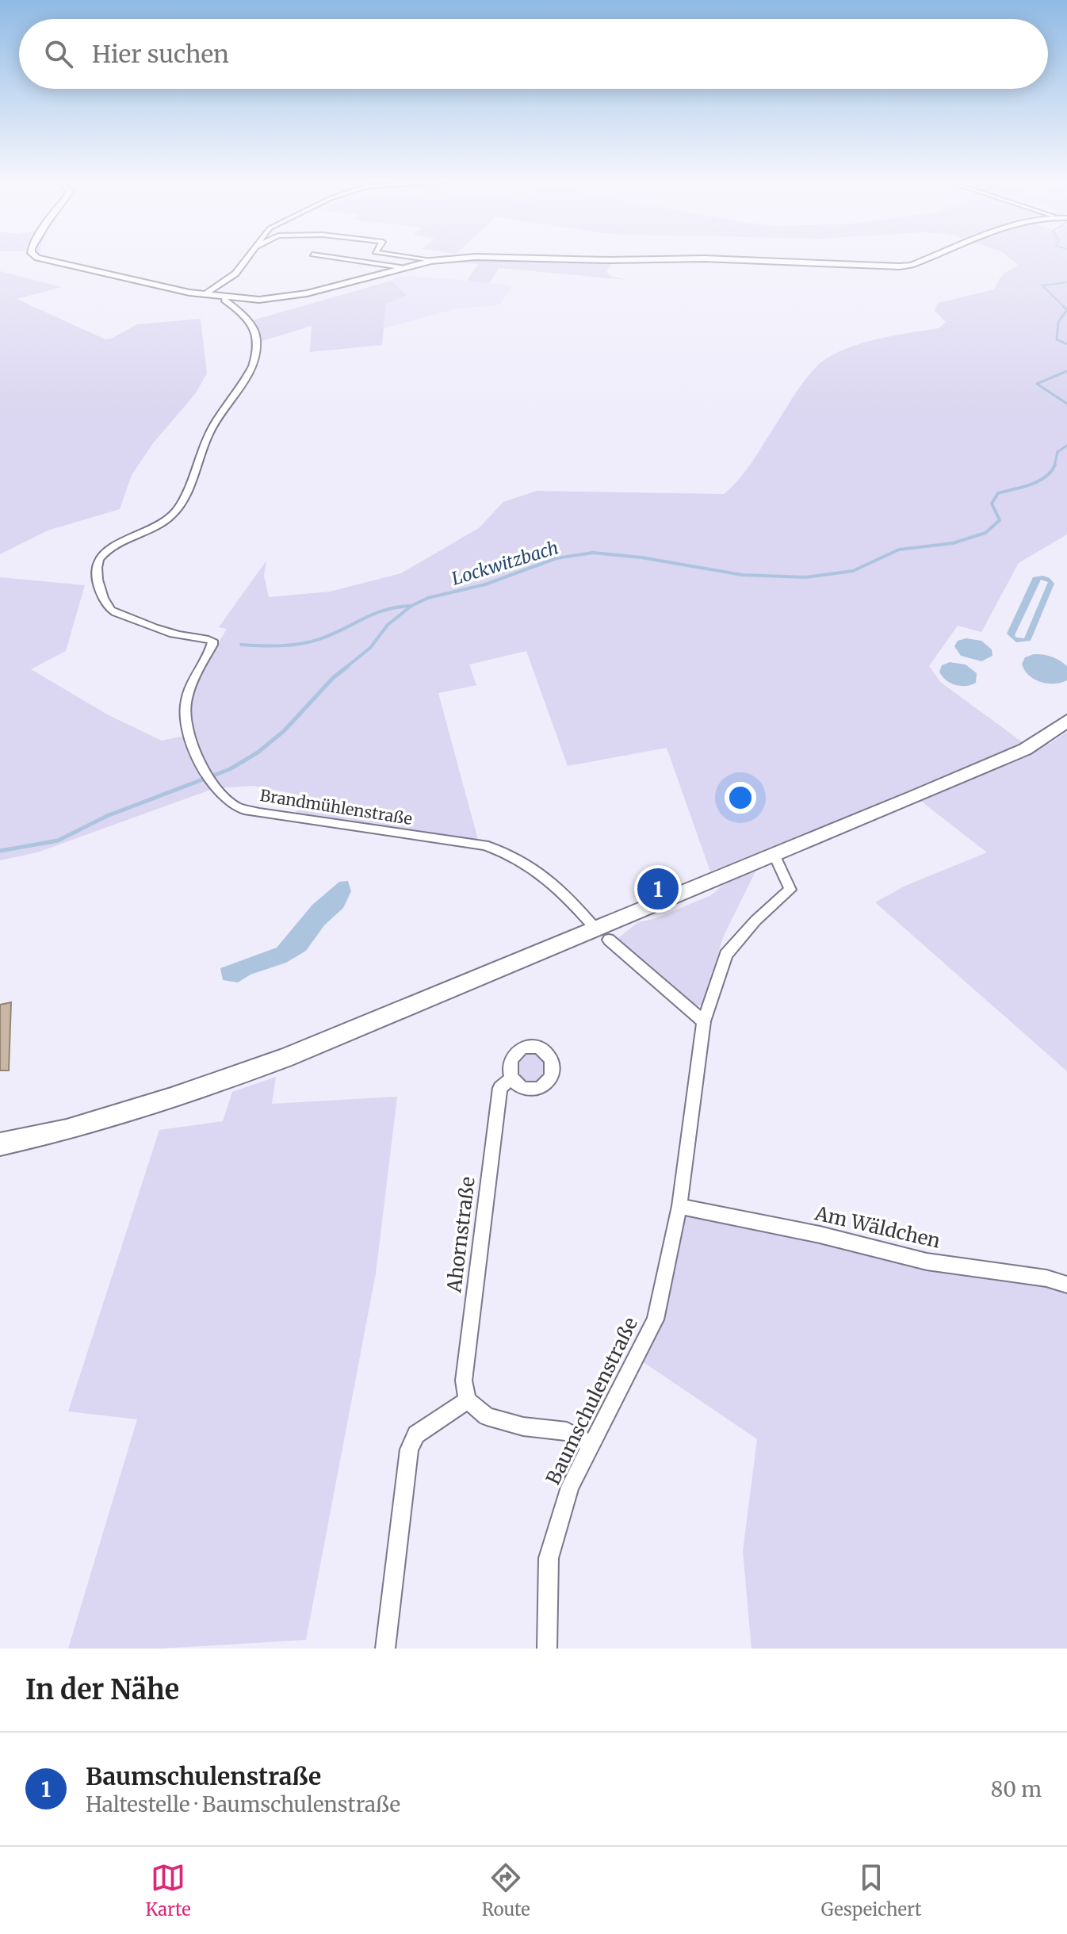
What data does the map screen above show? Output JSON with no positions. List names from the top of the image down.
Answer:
{
  "streets": {
    "street": [
      "Brandmühlenstraße",
      "Am Wäldchen",
      "Ahornstraße",
      "Baumschulenstraße"
    ]
  },
  "crossings": [
    ["Am Wäldchen", "Baumschulenstraße"]
  ],
  "water": ["Lockwitzbach"],
  "page": {
    "search": "Hier suchen",
    "pins": "1",
    "heading": "In der Nähe",
    "list": [
      {
        "mark": "1",
        "name": "Baumschulenstraße",
        "note": "Haltestelle · Baumschulenstraße",
        "value": "80 m"
      }
    ],
    "nav": ["Karte", "Route", "Gespeichert"]
  }
}
